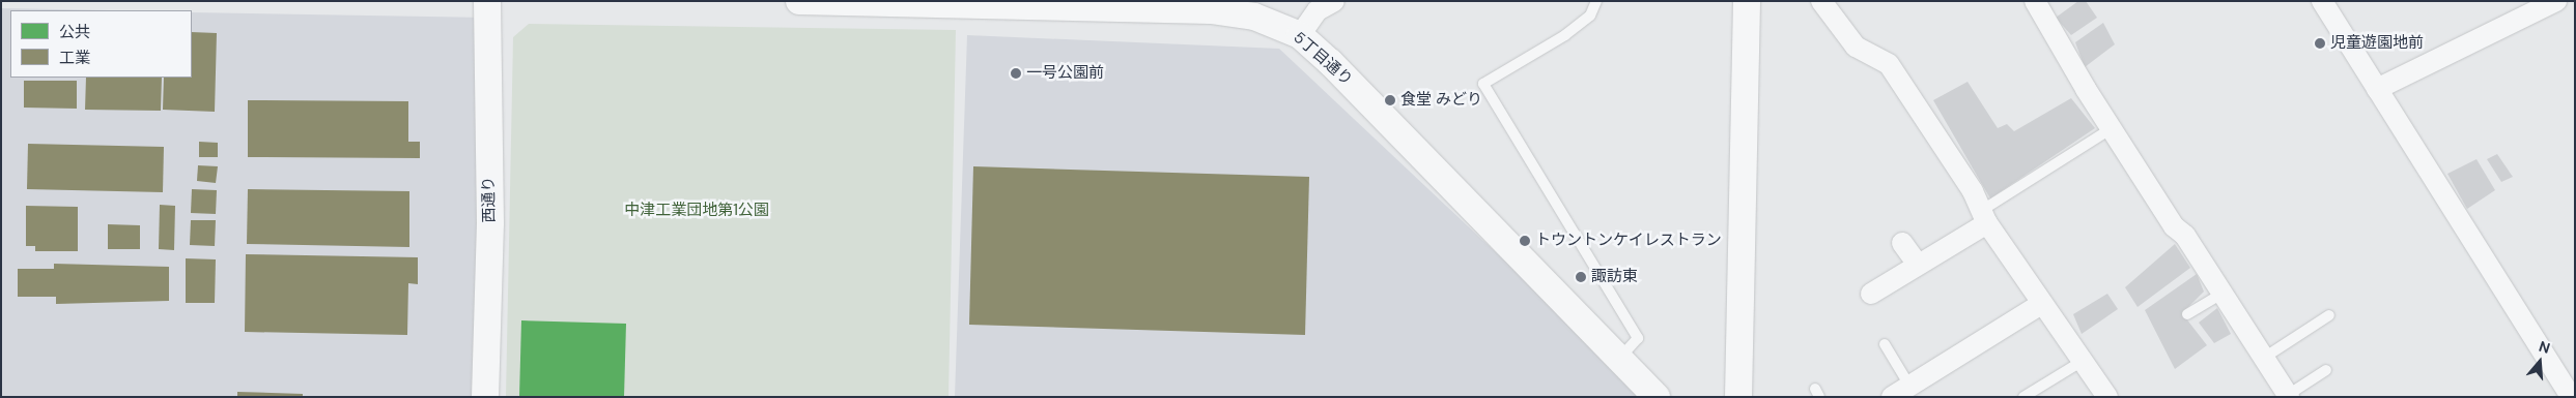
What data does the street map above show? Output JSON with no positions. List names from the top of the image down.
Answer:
{
  "streets": {
    "street": ["5丁目通り", "西通り"]
  },
  "parks": ["中津工業団地第1公園"],
  "places": [
    "児童遊園地前",
    "一号公園前",
    "食堂 みどり",
    "トウントンケイレストラン",
    "諏訪東"
  ],
  "legend": ["公共", "工業"],
  "north": "top"
}
